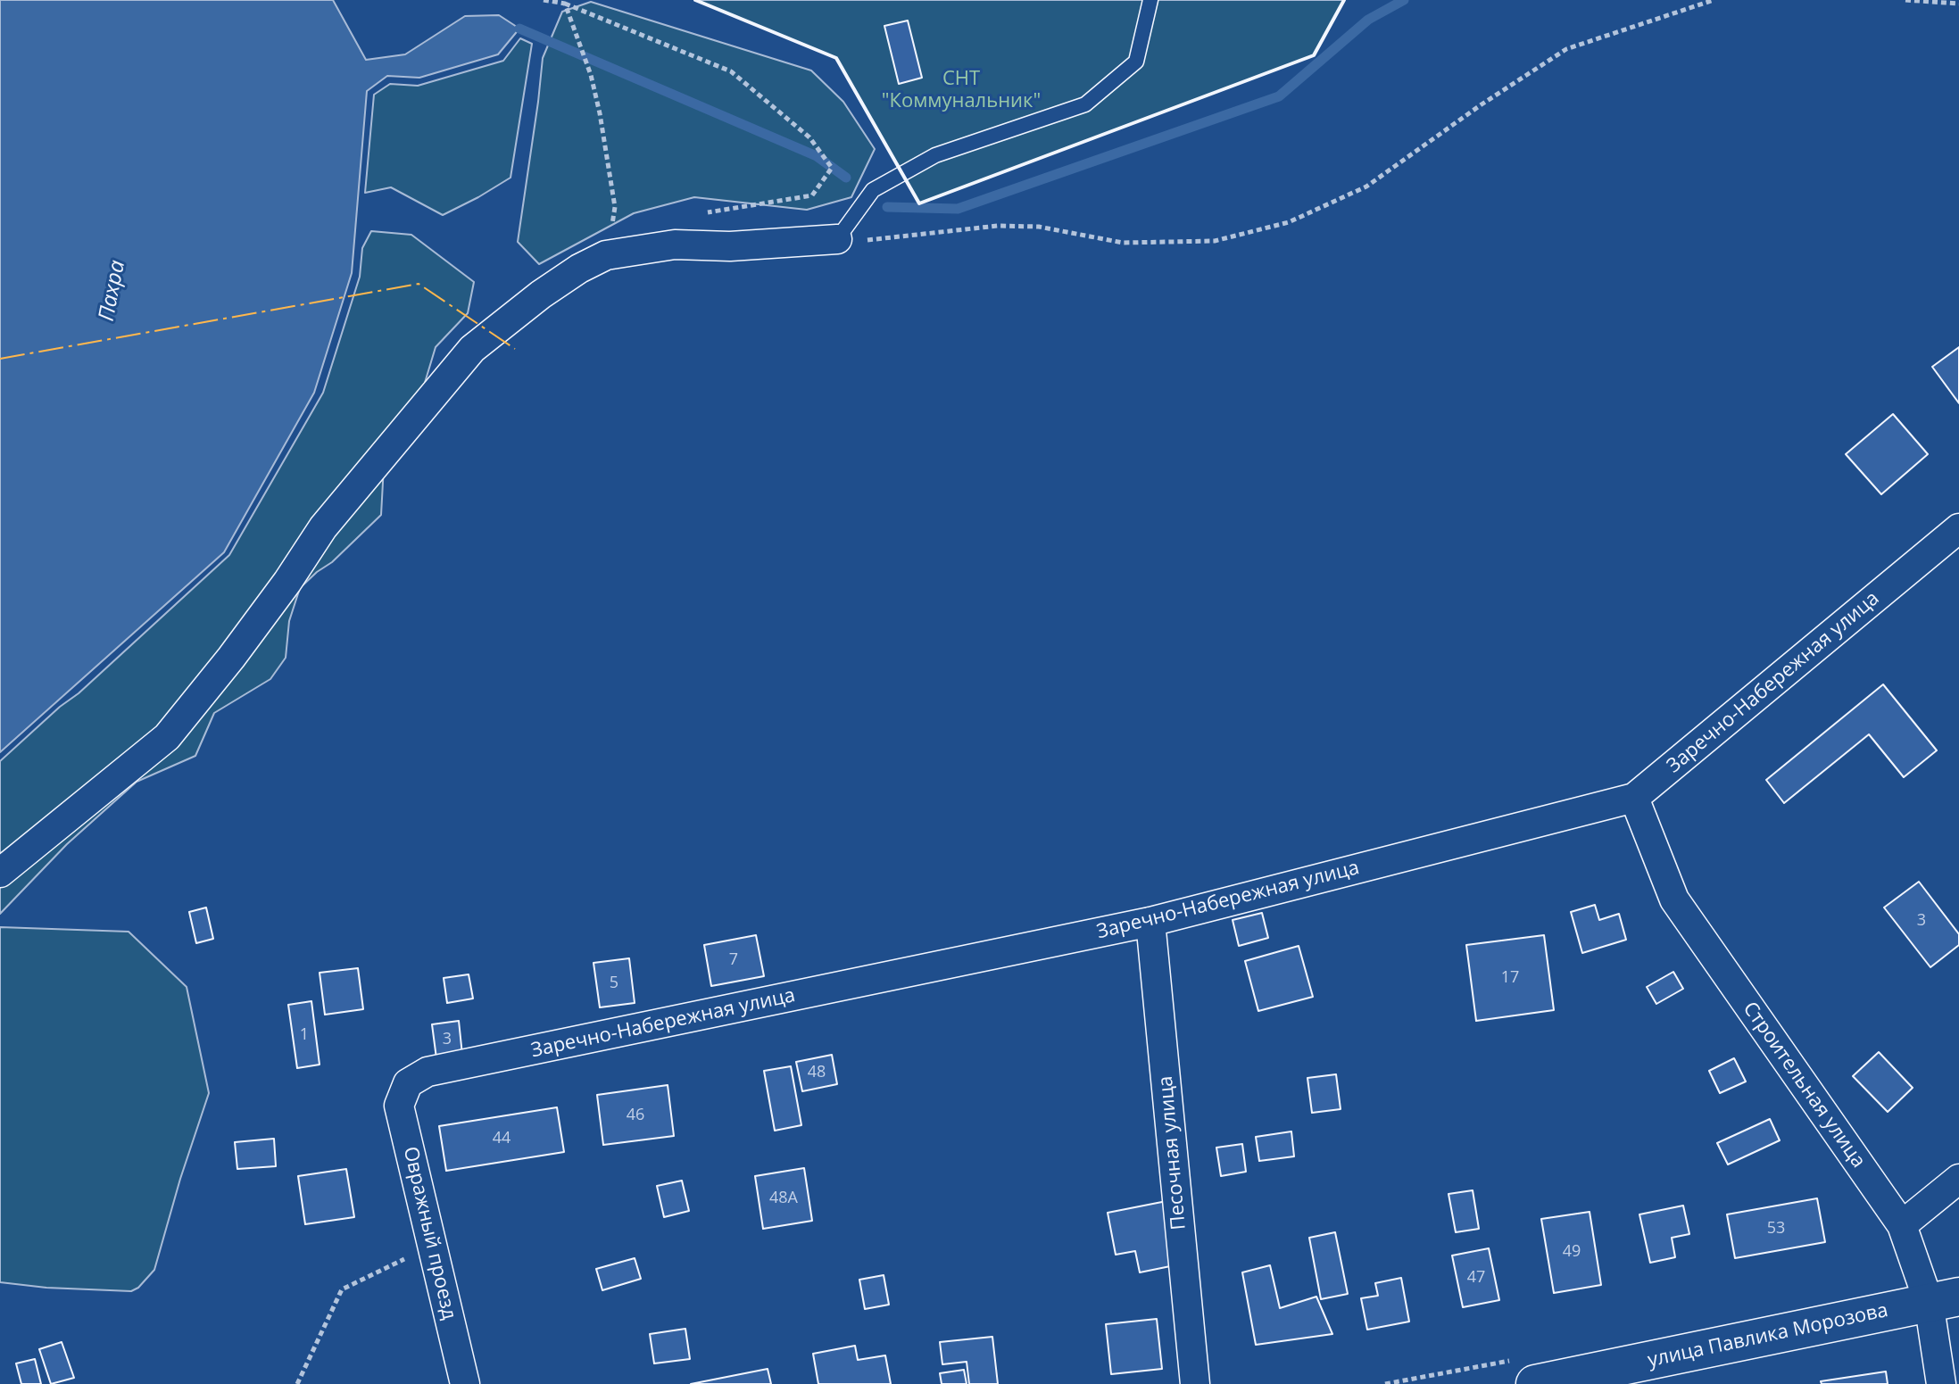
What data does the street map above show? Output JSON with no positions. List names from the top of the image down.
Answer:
{
  "streets": {
    "street": [
      "Заречно-Набережная улица",
      "Строительная улица",
      "Песочная улица",
      "Овражный проезд",
      "улица Павлика Морозова"
    ]
  },
  "crossings": [
    ["Заречно-Набережная улица", "Строительная улица"],
    ["Заречно-Набережная улица", "Песочная улица"],
    ["Заречно-Набережная улица", "Овражный проезд"],
    ["Строительная улица", "улица Павлика Морозова"]
  ],
  "water": ["Пахра"],
  "parks": ["СНТ \"Коммунальник\""],
  "house_numbers": [
    "3",
    "7",
    "17",
    "5",
    "1",
    "3",
    "48",
    "46",
    "44",
    "48А",
    "53",
    "49",
    "47"
  ]
}
